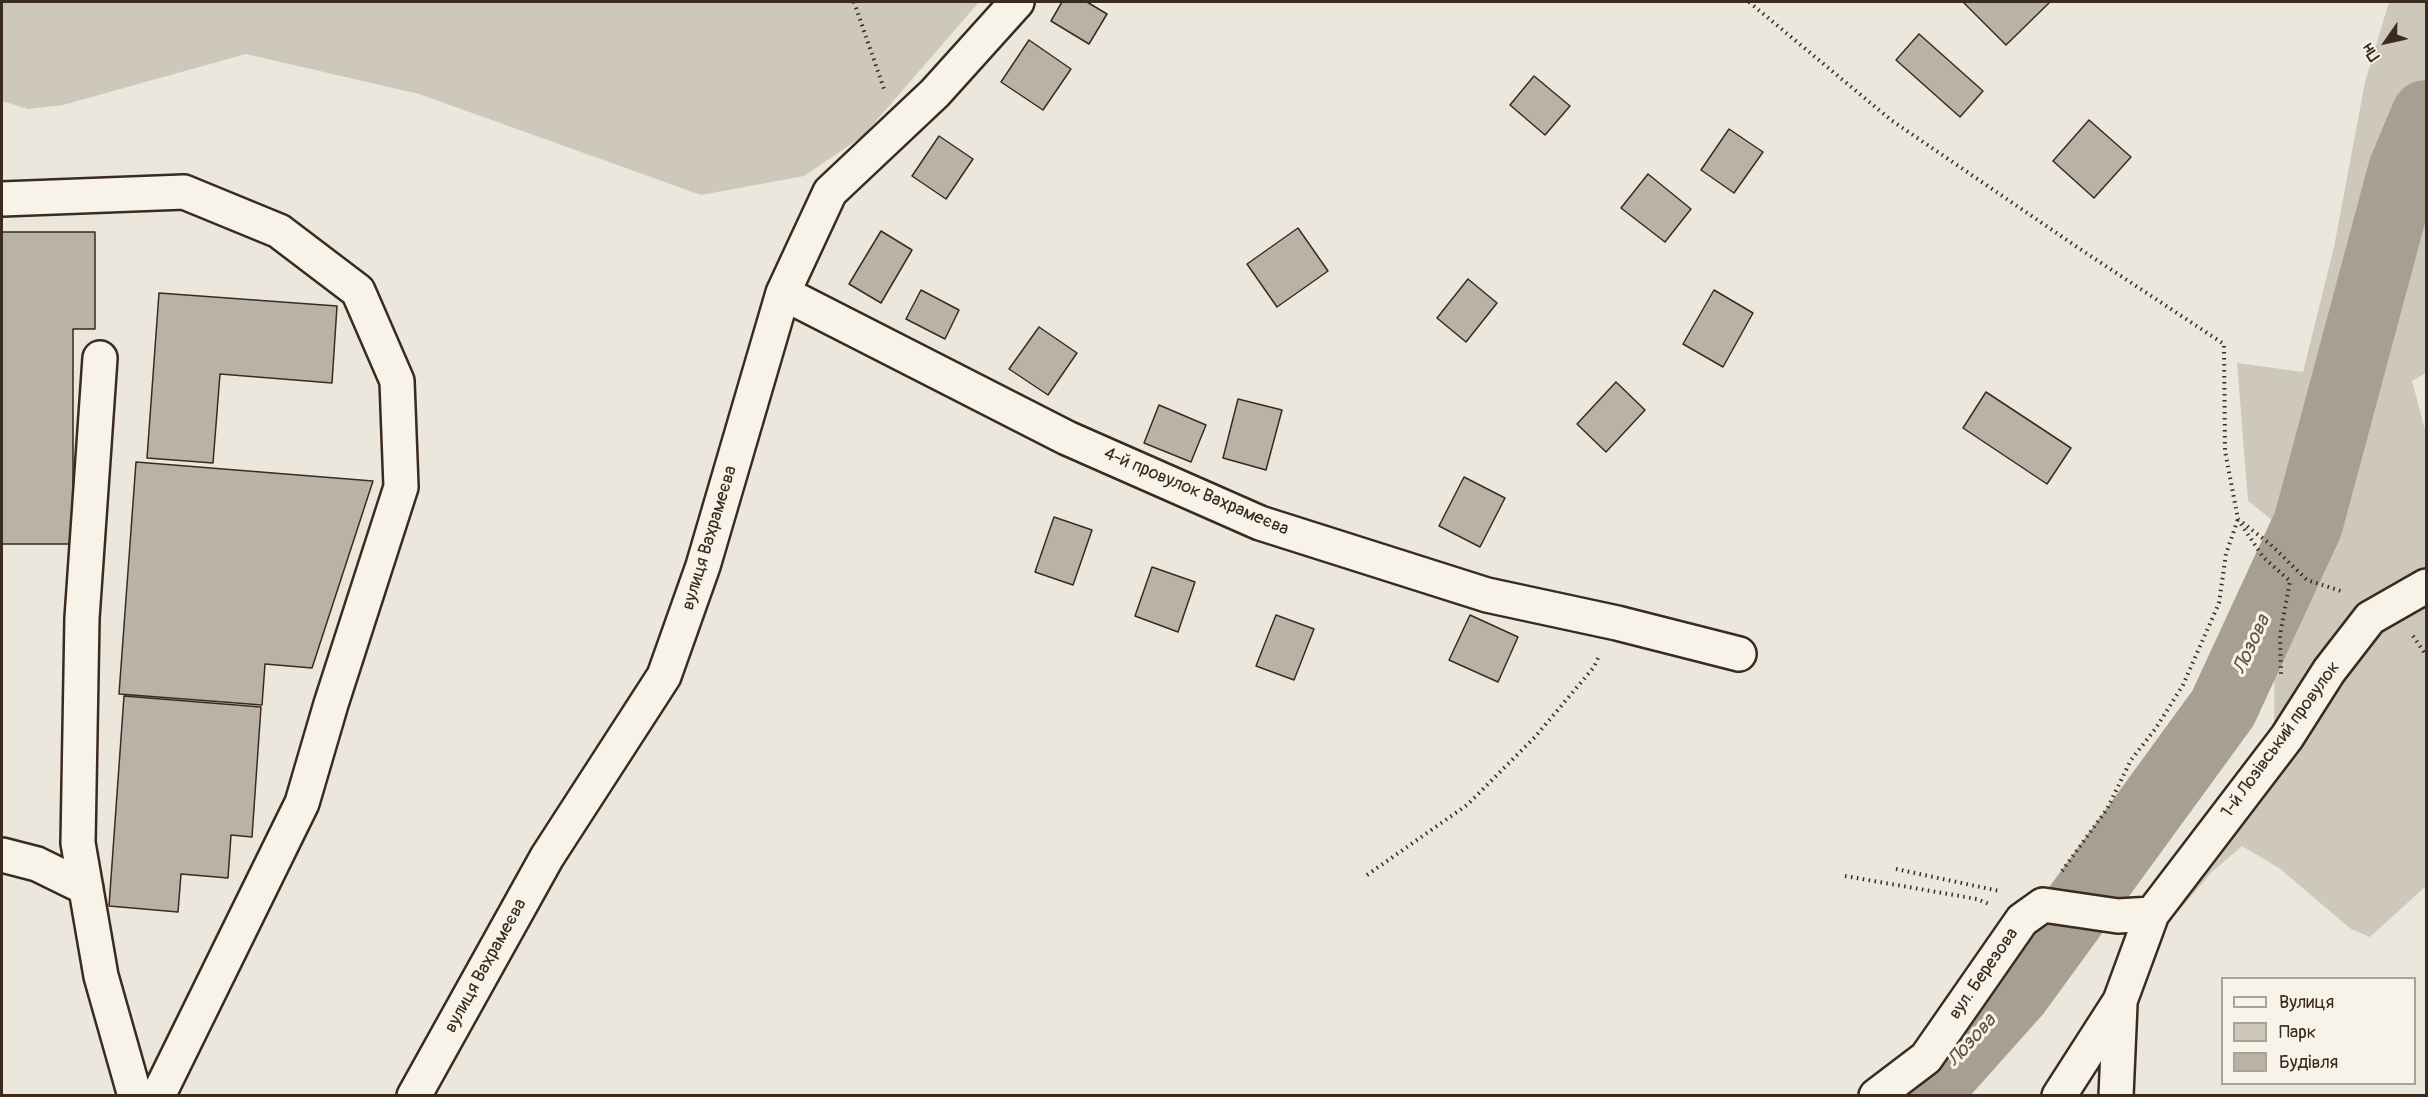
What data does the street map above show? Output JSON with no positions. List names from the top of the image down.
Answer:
{
  "streets": {
    "street": [
      "4-й провулок Вахрамеєва",
      "вулиця Вахрамеєва",
      "1-й Лозівський провулок",
      "вул. Березова"
    ]
  },
  "crossings": [
    ["4-й провулок Вахрамеєва", "вулиця Вахрамеєва"]
  ],
  "water": ["Лозова"],
  "legend": ["Вулиця", "Парк", "Будівля"],
  "north": "bottom left"
}
